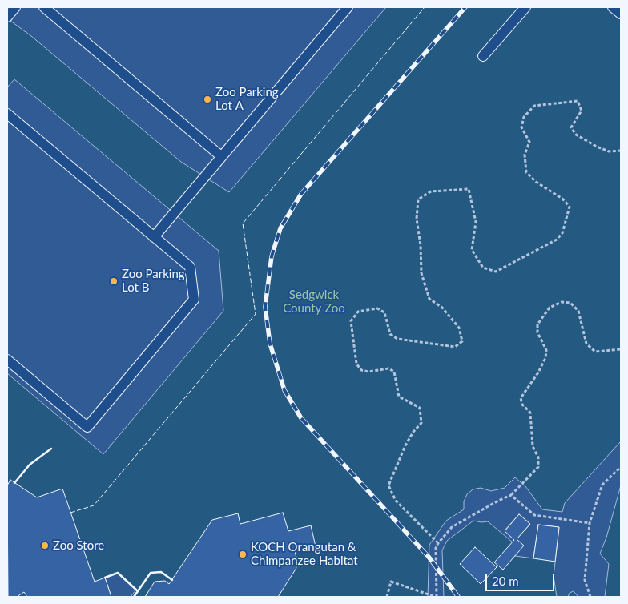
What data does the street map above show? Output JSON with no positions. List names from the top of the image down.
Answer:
{
  "parks": ["Sedgwick County Zoo"],
  "places": [
    "Zoo Parking Lot A",
    "Zoo Parking Lot B",
    "Zoo Store",
    "KOCH Orangutan & Chimpanzee Habitat"
  ],
  "scale_bar": "20 m"
}
